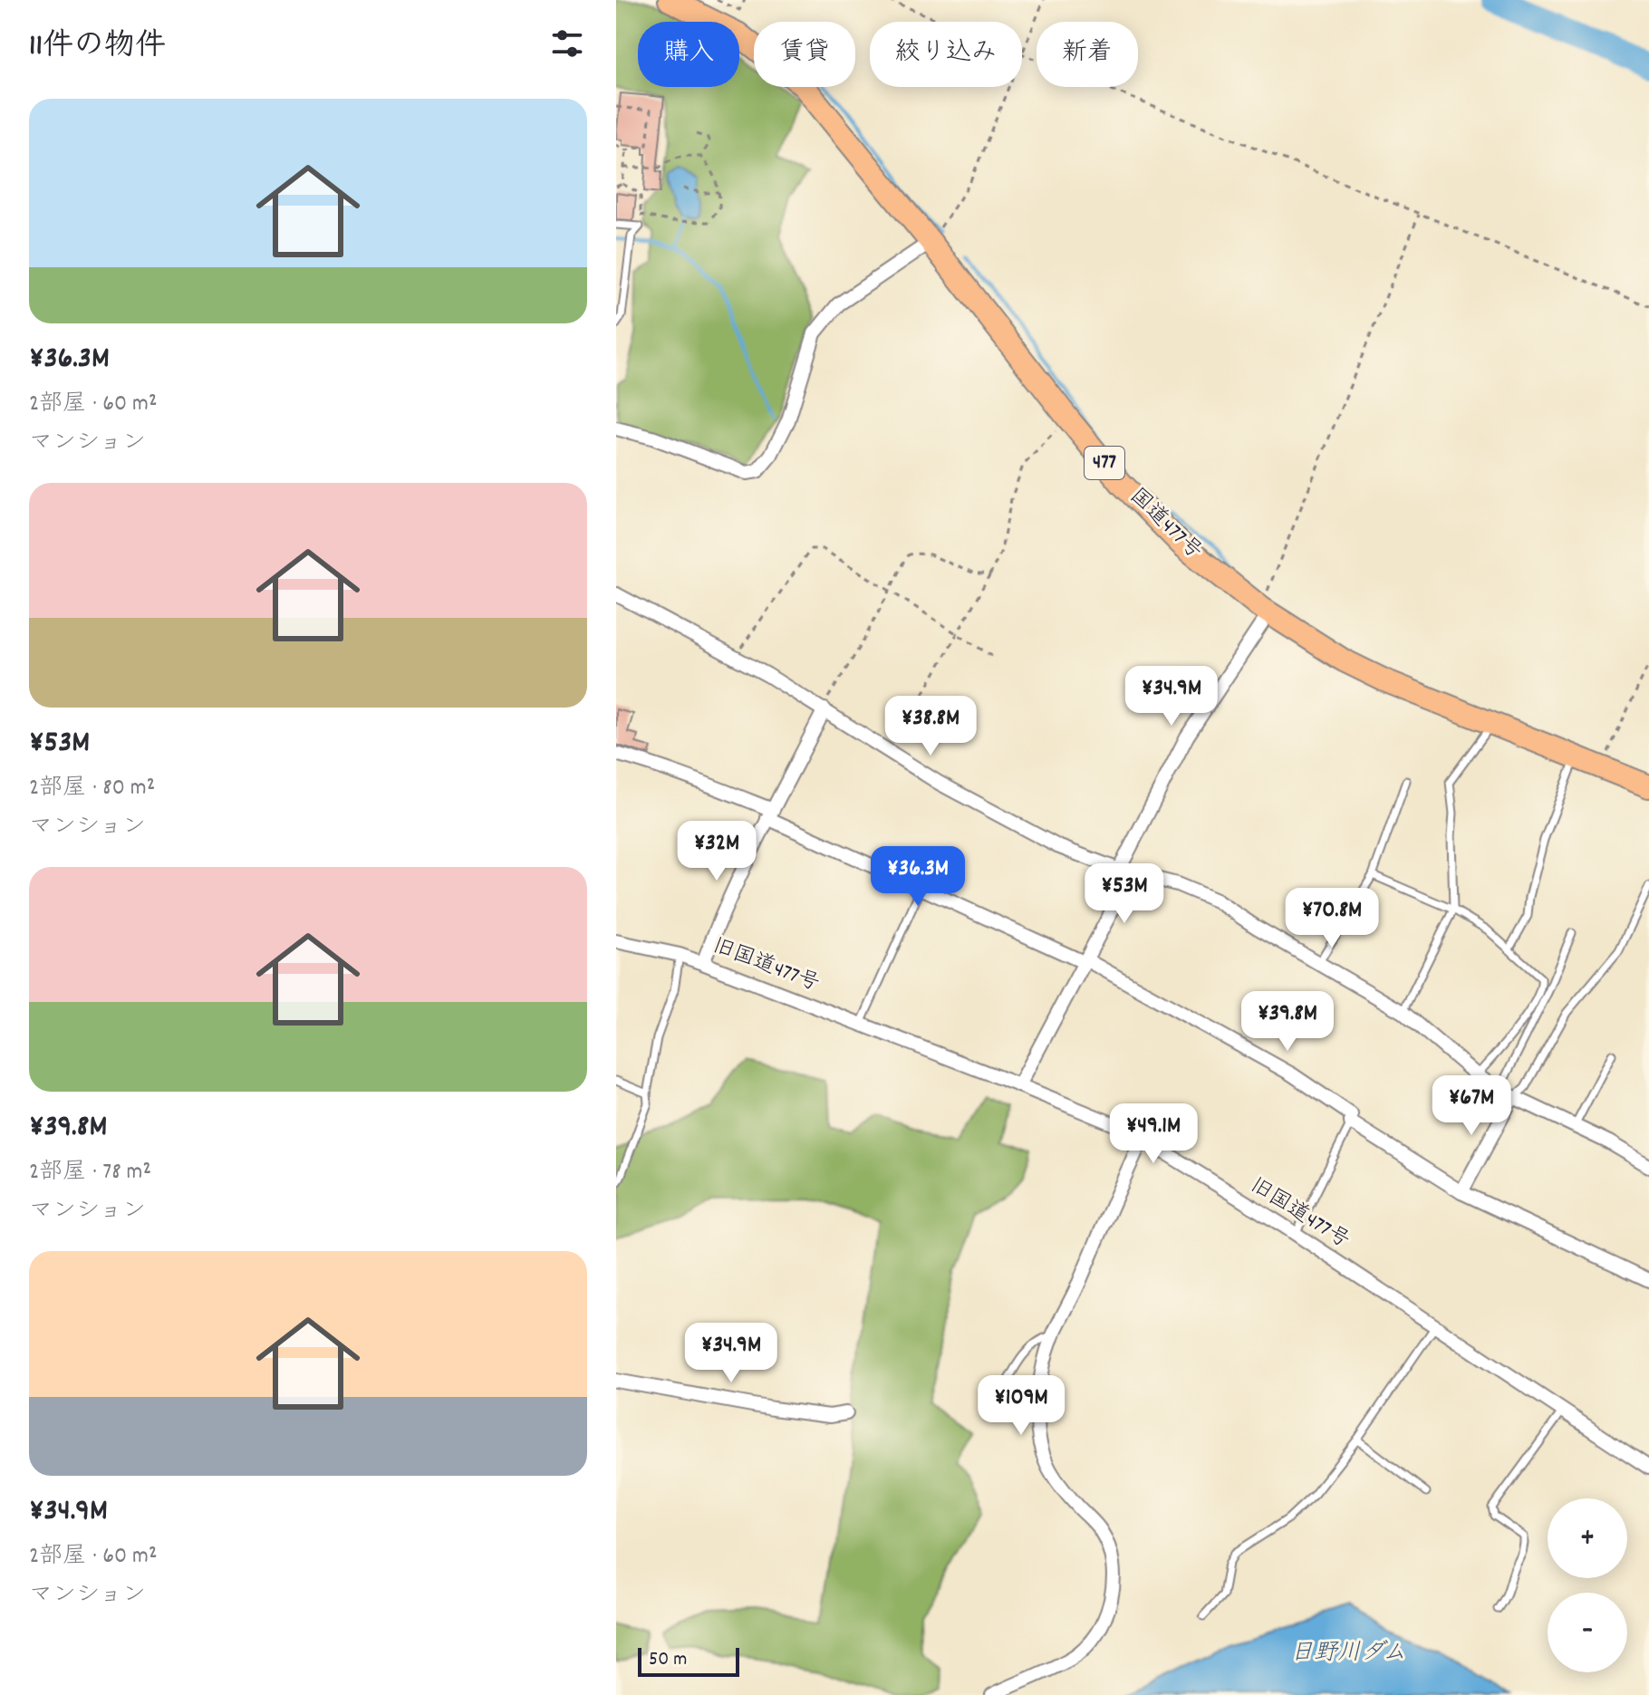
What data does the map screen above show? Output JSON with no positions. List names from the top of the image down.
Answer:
{
  "streets": {
    "highway": ["477", "国道477号"],
    "street": ["旧国道477号"]
  },
  "water": ["日野川ダム"],
  "scale_bar": "50 m",
  "page": {
    "heading": "11件の物件",
    "chip": [
      "購入",
      "賃貸",
      "絞り込み",
      "新着"
    ],
    "list": [
      {
        "name": "¥36.3M",
        "note": "2部屋 · 60 m² · マンション"
      },
      {
        "name": "¥53M",
        "note": "2部屋 · 80 m² · マンション"
      },
      {
        "name": "¥39.8M",
        "note": "2部屋 · 78 m² · マンション"
      },
      {
        "name": "¥34.9M",
        "note": "2部屋 · 60 m² · マンション"
      }
    ],
    "price": [
      "¥34.9M",
      "¥38.8M",
      "¥32M",
      "¥36.3M",
      "¥53M",
      "¥70.8M",
      "¥39.8M",
      "¥67M",
      "¥49.1M",
      "¥34.9M",
      "¥109M"
    ],
    "map_buttons": ["+", "−"],
    "scale": "50 m"
  }
}
